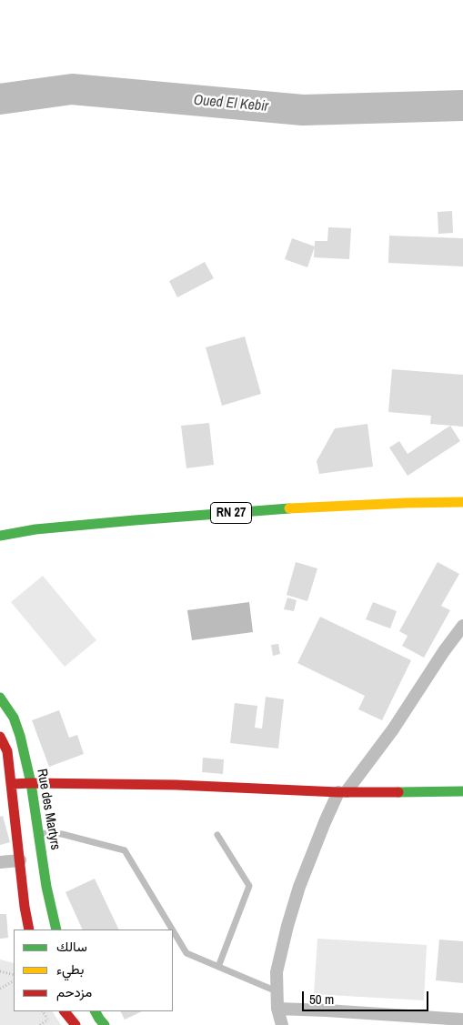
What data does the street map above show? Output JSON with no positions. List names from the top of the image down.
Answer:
{
  "streets": {
    "main road": ["RN 27", "Rue des Martyrs"]
  },
  "water": ["Oued El Kebir"],
  "legend": ["سالك", "بطيء", "مزدحم"],
  "scale_bar": "50 m"
}
